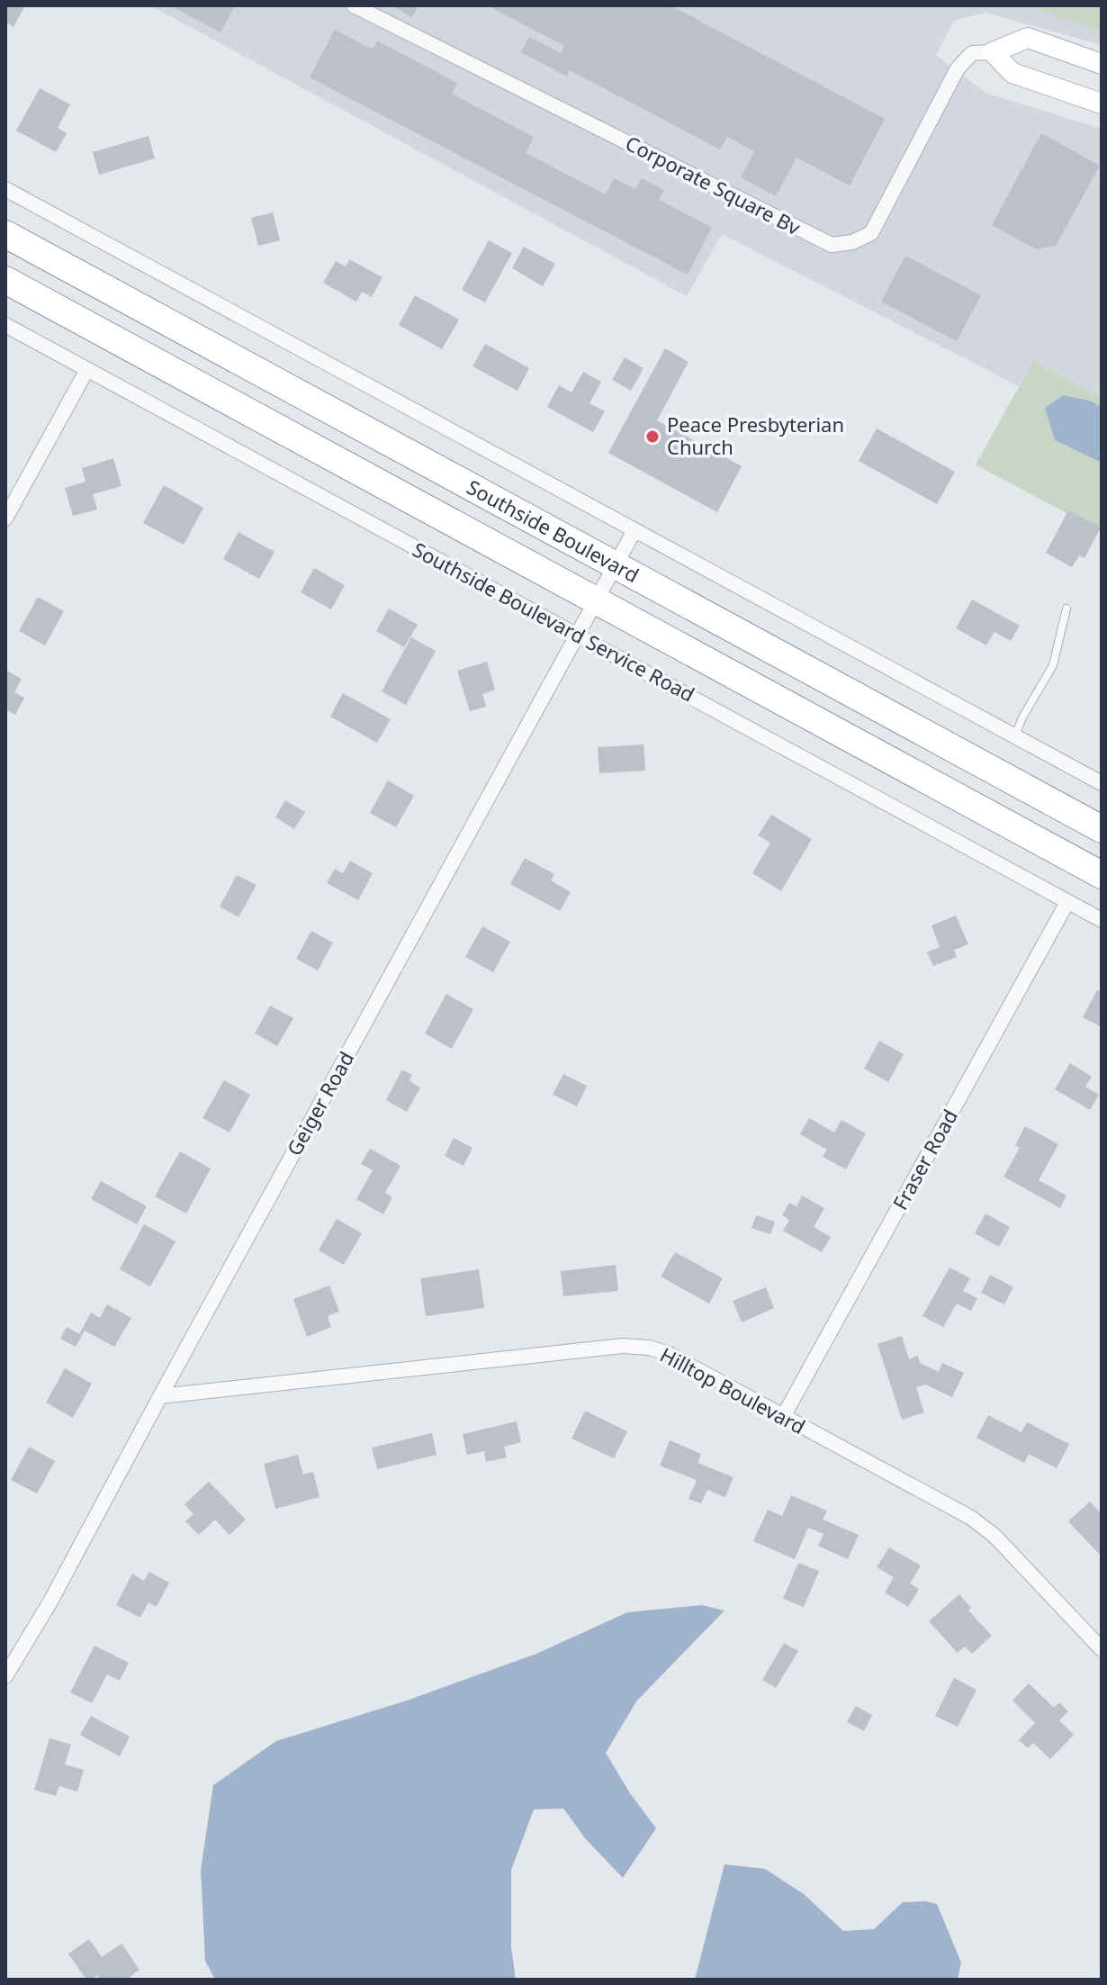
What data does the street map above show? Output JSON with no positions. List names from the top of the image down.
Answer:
{
  "streets": {
    "highway": ["Southside Boulevard"],
    "street": [
      "Corporate Square Bv",
      "Southside Boulevard Service Road",
      "Geiger Road",
      "Fraser Road",
      "Hilltop Boulevard"
    ]
  },
  "crossings": [
    ["Southside Boulevard", "Geiger Road"],
    ["Southside Boulevard Service Road", "Geiger Road"],
    ["Southside Boulevard Service Road", "Fraser Road"],
    ["Geiger Road", "Hilltop Boulevard"],
    ["Fraser Road", "Hilltop Boulevard"]
  ],
  "places": ["Peace Presbyterian Church"]
}
